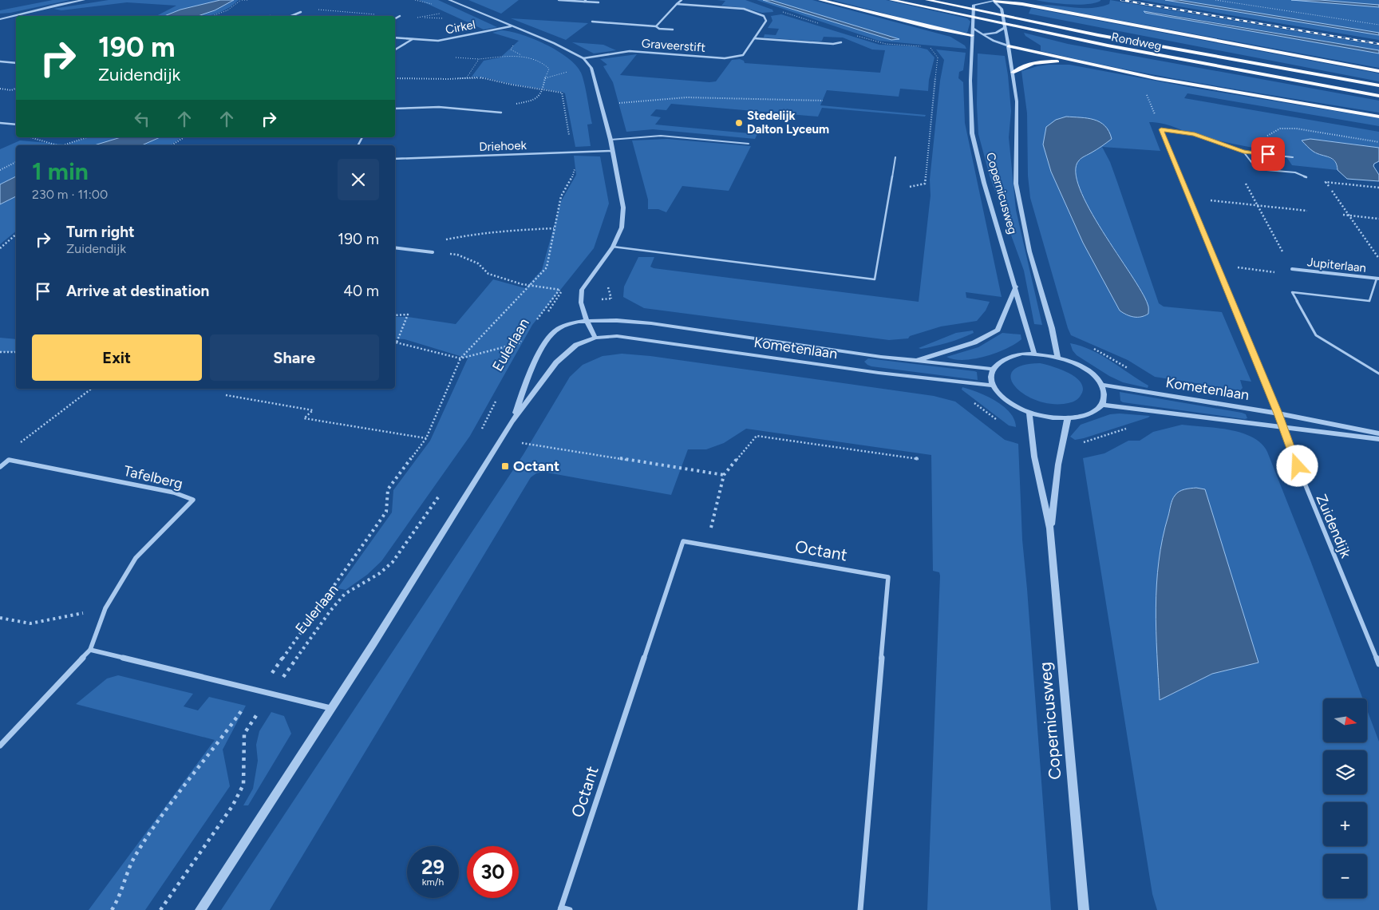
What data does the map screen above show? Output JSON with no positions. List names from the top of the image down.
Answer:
{
  "streets": {
    "highway": ["Rondweg"],
    "street": [
      "Cirkel",
      "Graveerstift",
      "Driehoek",
      "Copernicusweg",
      "Jupiterlaan",
      "Eulerlaan",
      "Kometenlaan",
      "Tafelberg",
      "Zuidendijk",
      "Octant"
    ]
  },
  "crossings": [
    ["Copernicusweg", "Kometenlaan"],
    ["Eulerlaan", "Kometenlaan"],
    ["Kometenlaan", "Zuidendijk"]
  ],
  "places": {
    "other": ["Stedelijk Dalton Lyceum"],
    "transit": ["Octant"]
  },
  "north": "right",
  "page": {
    "turn": ["190 m", "Zuidendijk"],
    "heading": ["1 min", "230 m · 11:00"],
    "list": [
      {
        "name": "Turn right",
        "note": "Zuidendijk",
        "value": "190 m"
      },
      {
        "name": "Arrive at destination",
        "value": "40 m"
      }
    ],
    "buttons": ["Exit", "Share"],
    "map_buttons": ["+", "−"],
    "speed": "29 km/h",
    "limit": "30"
  }
}
